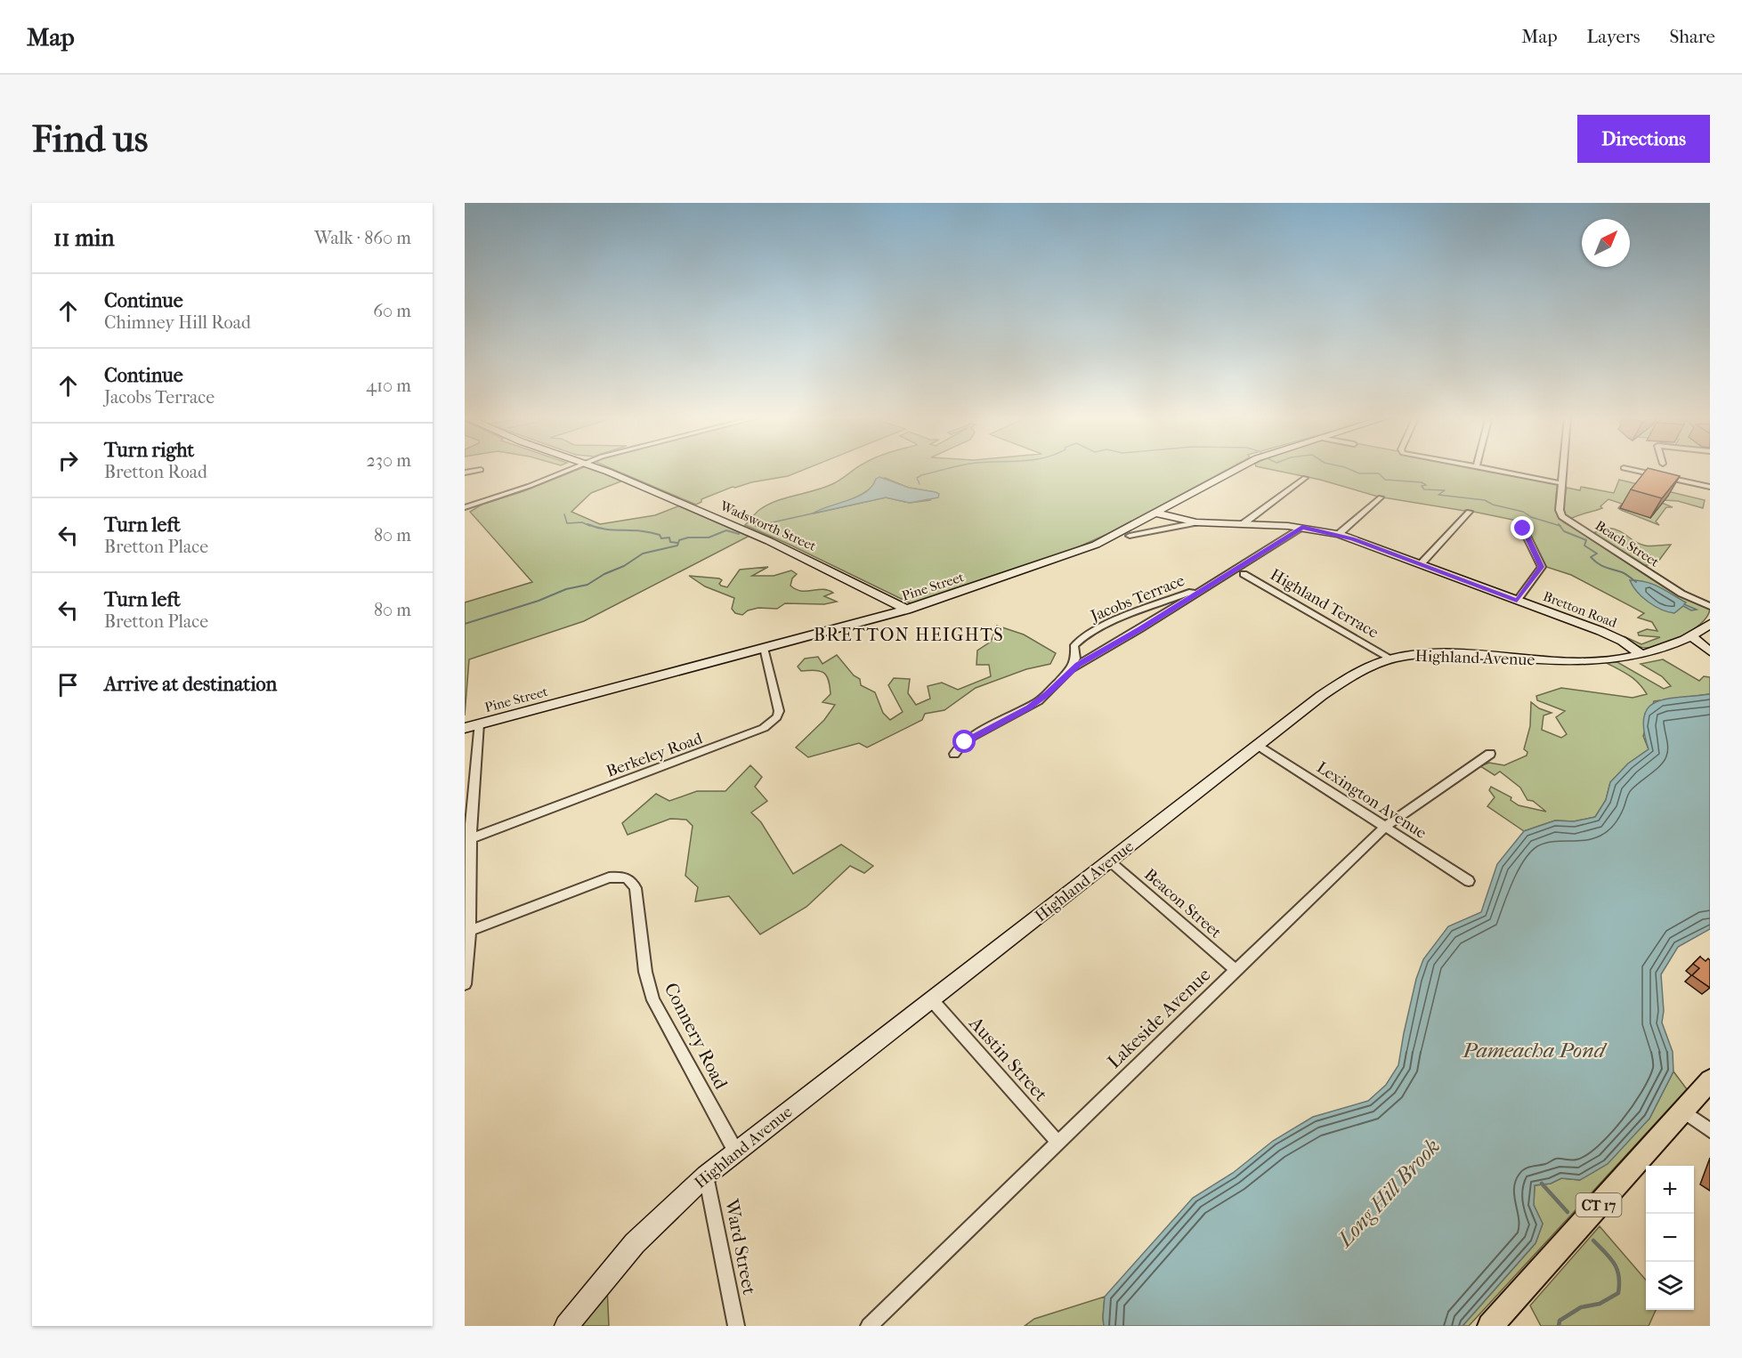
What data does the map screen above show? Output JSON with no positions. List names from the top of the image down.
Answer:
{
  "streets": {
    "main road": ["CT 17"],
    "street": [
      "Wadsworth Street",
      "Beach Street",
      "Pine Street",
      "Jacobs Terrace",
      "Highland Terrace",
      "Bretton Road",
      "Highland Avenue",
      "Berkeley Road",
      "Lexington Avenue",
      "Beacon Street",
      "Lakeside Avenue",
      "Connery Road",
      "Austin Street",
      "Ward Street"
    ]
  },
  "crossings": [
    ["Wadsworth Street", "Pine Street"],
    ["Pine Street", "Bretton Road"],
    ["Pine Street", "Berkeley Road"],
    ["Jacobs Terrace", "Bretton Road"],
    ["Highland Terrace", "Highland Avenue"],
    ["Bretton Road", "Highland Avenue"],
    ["Highland Avenue", "Lexington Avenue"],
    ["Highland Avenue", "Beacon Street"],
    ["Highland Avenue", "Connery Road"],
    ["Highland Avenue", "Austin Street"],
    ["Highland Avenue", "Ward Street"],
    ["Lexington Avenue", "Lakeside Avenue"],
    ["Beacon Street", "Lakeside Avenue"],
    ["Lakeside Avenue", "Austin Street"]
  ],
  "districts": ["BRETTON HEIGHTS"],
  "water": ["Pameacha Pond", "Long Hill Brook"],
  "north": "top right",
  "page": {
    "header": "Map",
    "nav": ["Map", "Layers", "Share"],
    "buttons": "Directions",
    "title": "Find us",
    "heading": ["11 min", "Walk · 860 m"],
    "list": [
      ["Continue", "Chimney Hill Road", "60 m"],
      ["Continue", "Jacobs Terrace", "410 m"],
      ["Turn right", "Bretton Road", "230 m"],
      ["Turn left", "Bretton Place", "80 m"],
      ["Turn left", "Bretton Place", "80 m"],
      "Arrive at destination"
    ],
    "map_buttons": ["+", "−"]
  }
}
